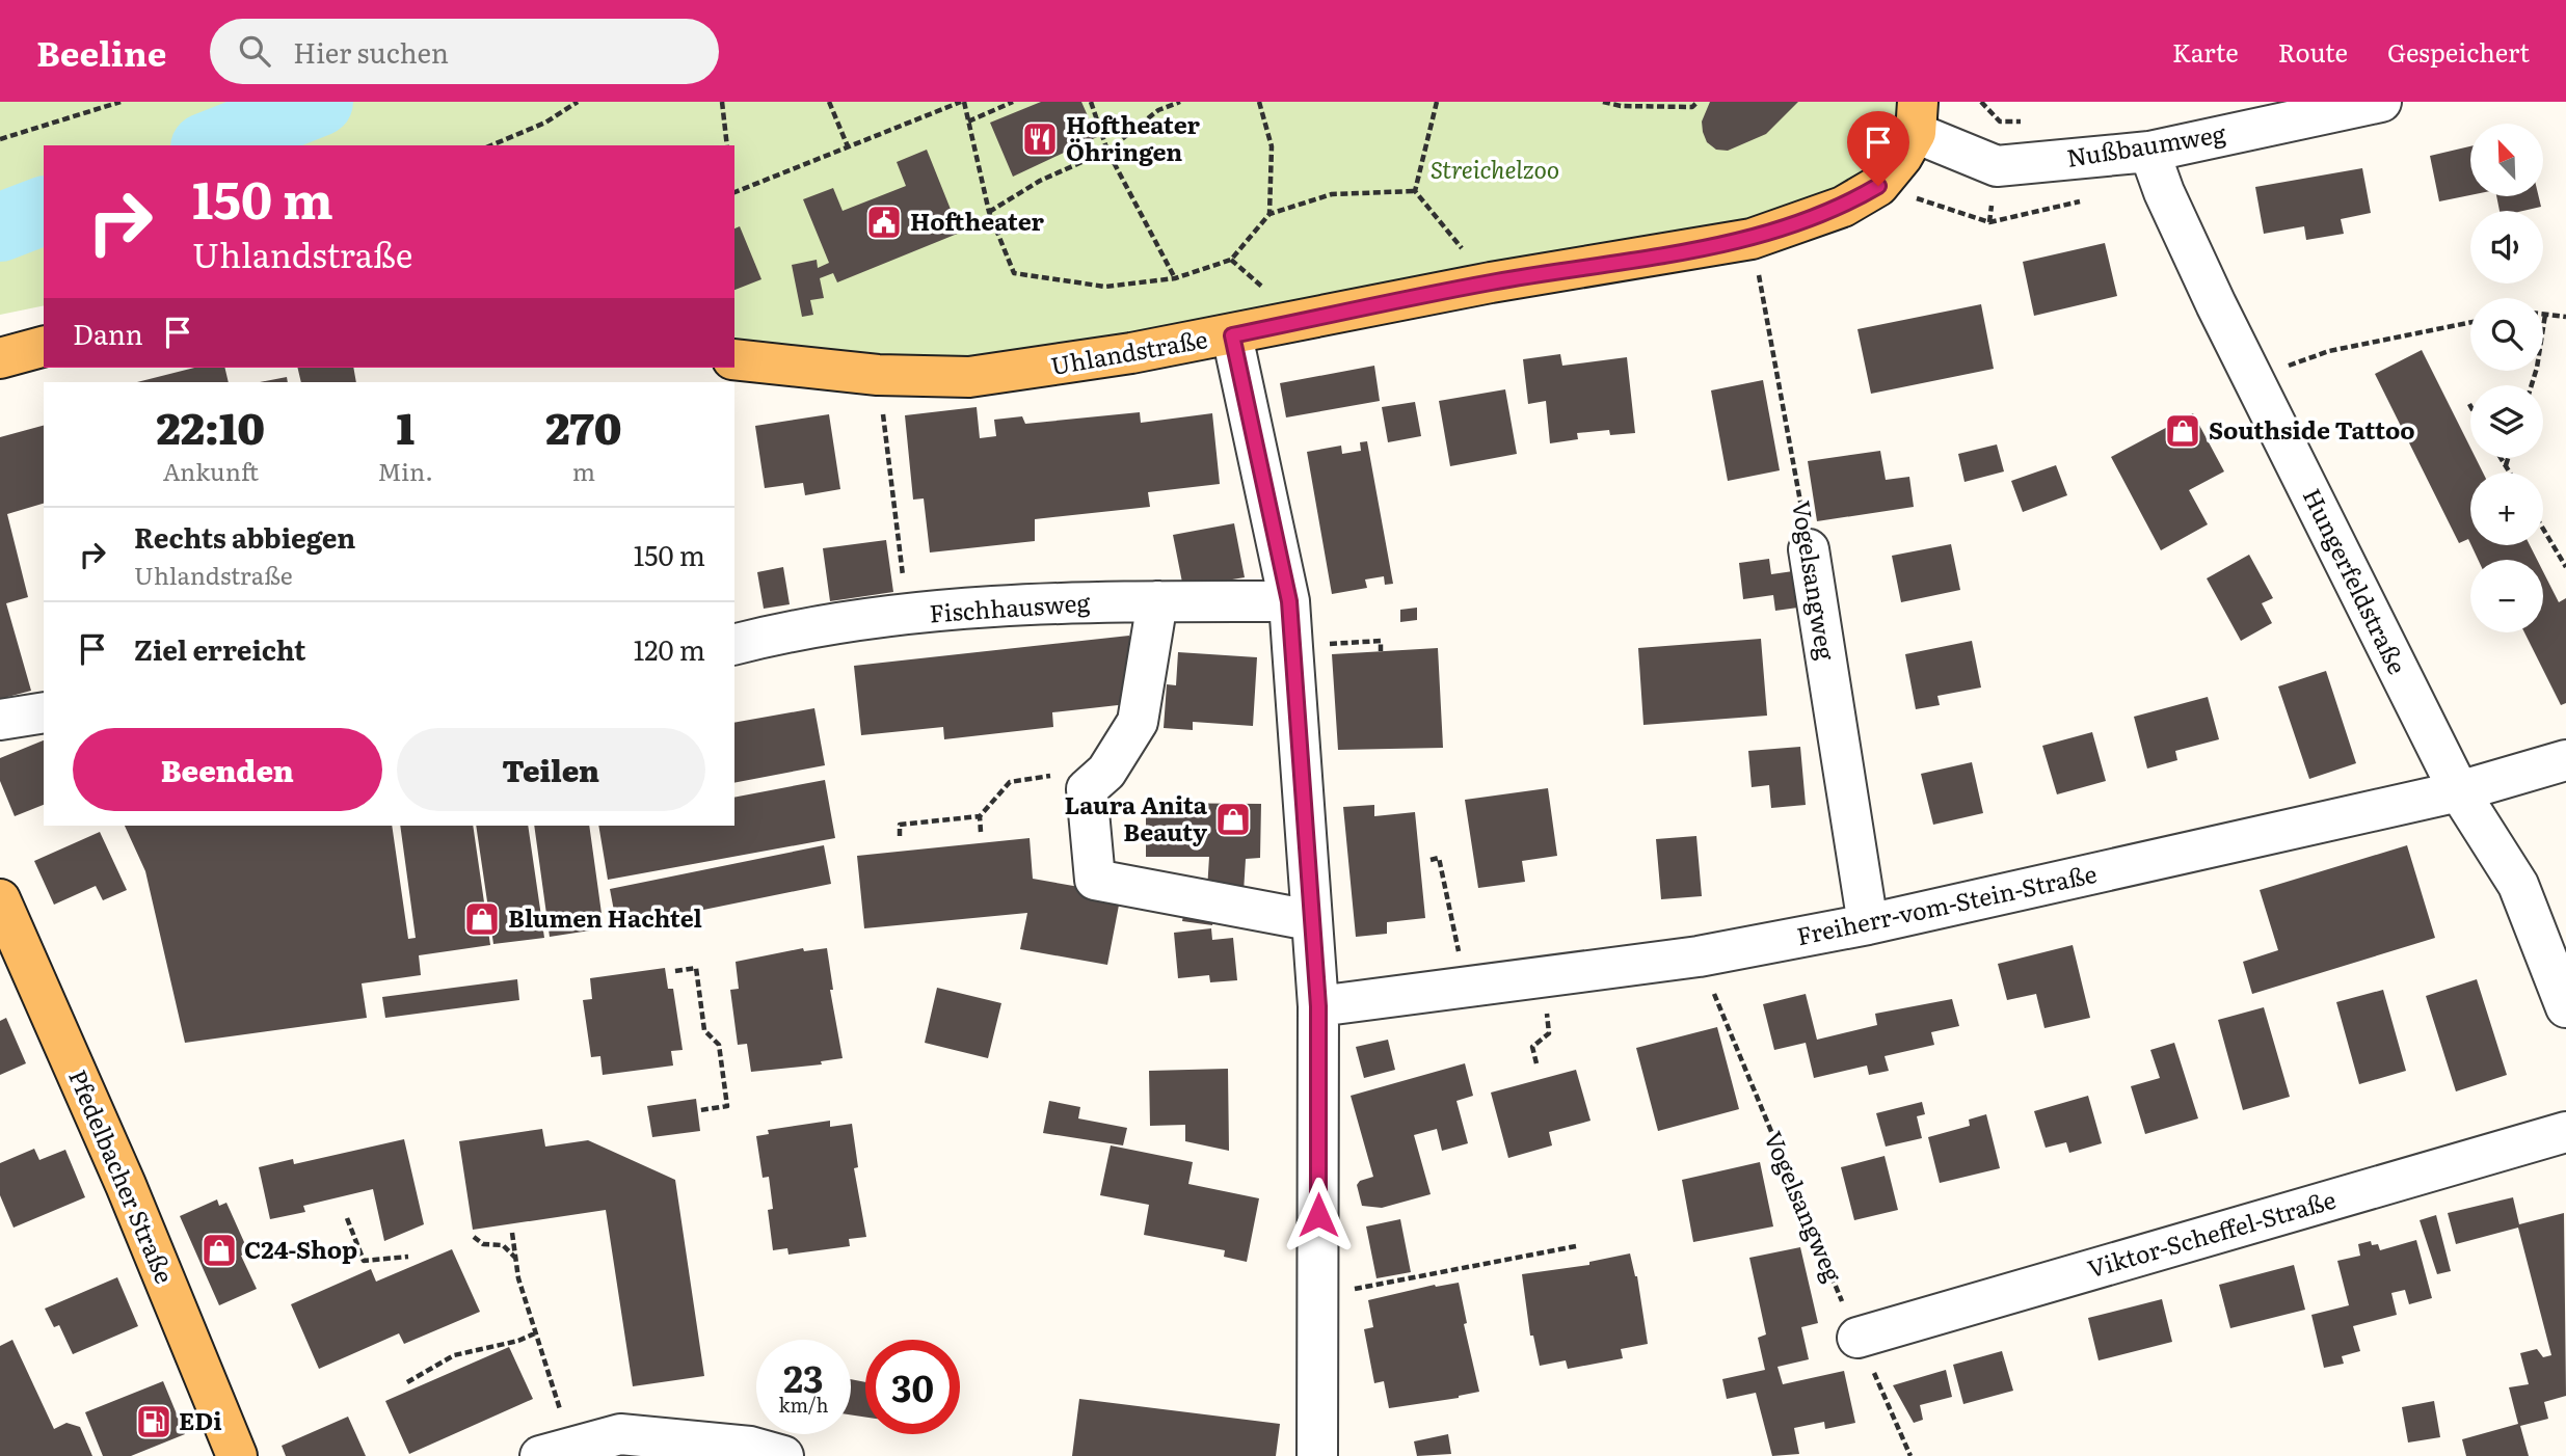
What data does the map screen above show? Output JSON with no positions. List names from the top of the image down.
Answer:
{
  "streets": {
    "main road": ["Uhlandstraße", "Pfedelbacher Straße"],
    "street": [
      "Nußbaumweg",
      "Vogelsangweg",
      "Hungerfeldstraße",
      "Fischhausweg",
      "Freiherr-vom-Stein-Straße",
      "Viktor-Scheffel-Straße"
    ]
  },
  "crossings": [
    ["Nußbaumweg", "Uhlandstraße"],
    ["Nußbaumweg", "Hungerfeldstraße"],
    ["Uhlandstraße", "Vogelsangweg"],
    ["Vogelsangweg", "Freiherr-vom-Stein-Straße"],
    ["Vogelsangweg", "Viktor-Scheffel-Straße"],
    ["Hungerfeldstraße", "Freiherr-vom-Stein-Straße"]
  ],
  "parks": ["Streichelzoo"],
  "places": {
    "restaurant": ["Hoftheater Öhringen"],
    "public building": ["Hoftheater"],
    "shop": [
      "Southside Tattoo",
      "Laura Anita Beauty",
      "Blumen Hachtel",
      "C24-Shop"
    ],
    "fuel station": ["EDi"]
  },
  "north": "top left",
  "page": {
    "header": "Beeline",
    "search": "Hier suchen",
    "nav": ["Karte", "Route", "Gespeichert"],
    "map_buttons": ["+", "−"],
    "turn": ["150 m", "Uhlandstraße"],
    "then": "Dann",
    "eta": [
      "22:10",
      "Ankunft",
      "1",
      "Min.",
      "270",
      "m"
    ],
    "list": [
      {
        "name": "Rechts abbiegen",
        "note": "Uhlandstraße",
        "value": "150 m"
      },
      {
        "name": "Ziel erreicht",
        "value": "120 m"
      }
    ],
    "buttons": ["Beenden", "Teilen"],
    "speed": "23 km/h",
    "limit": "30"
  }
}
